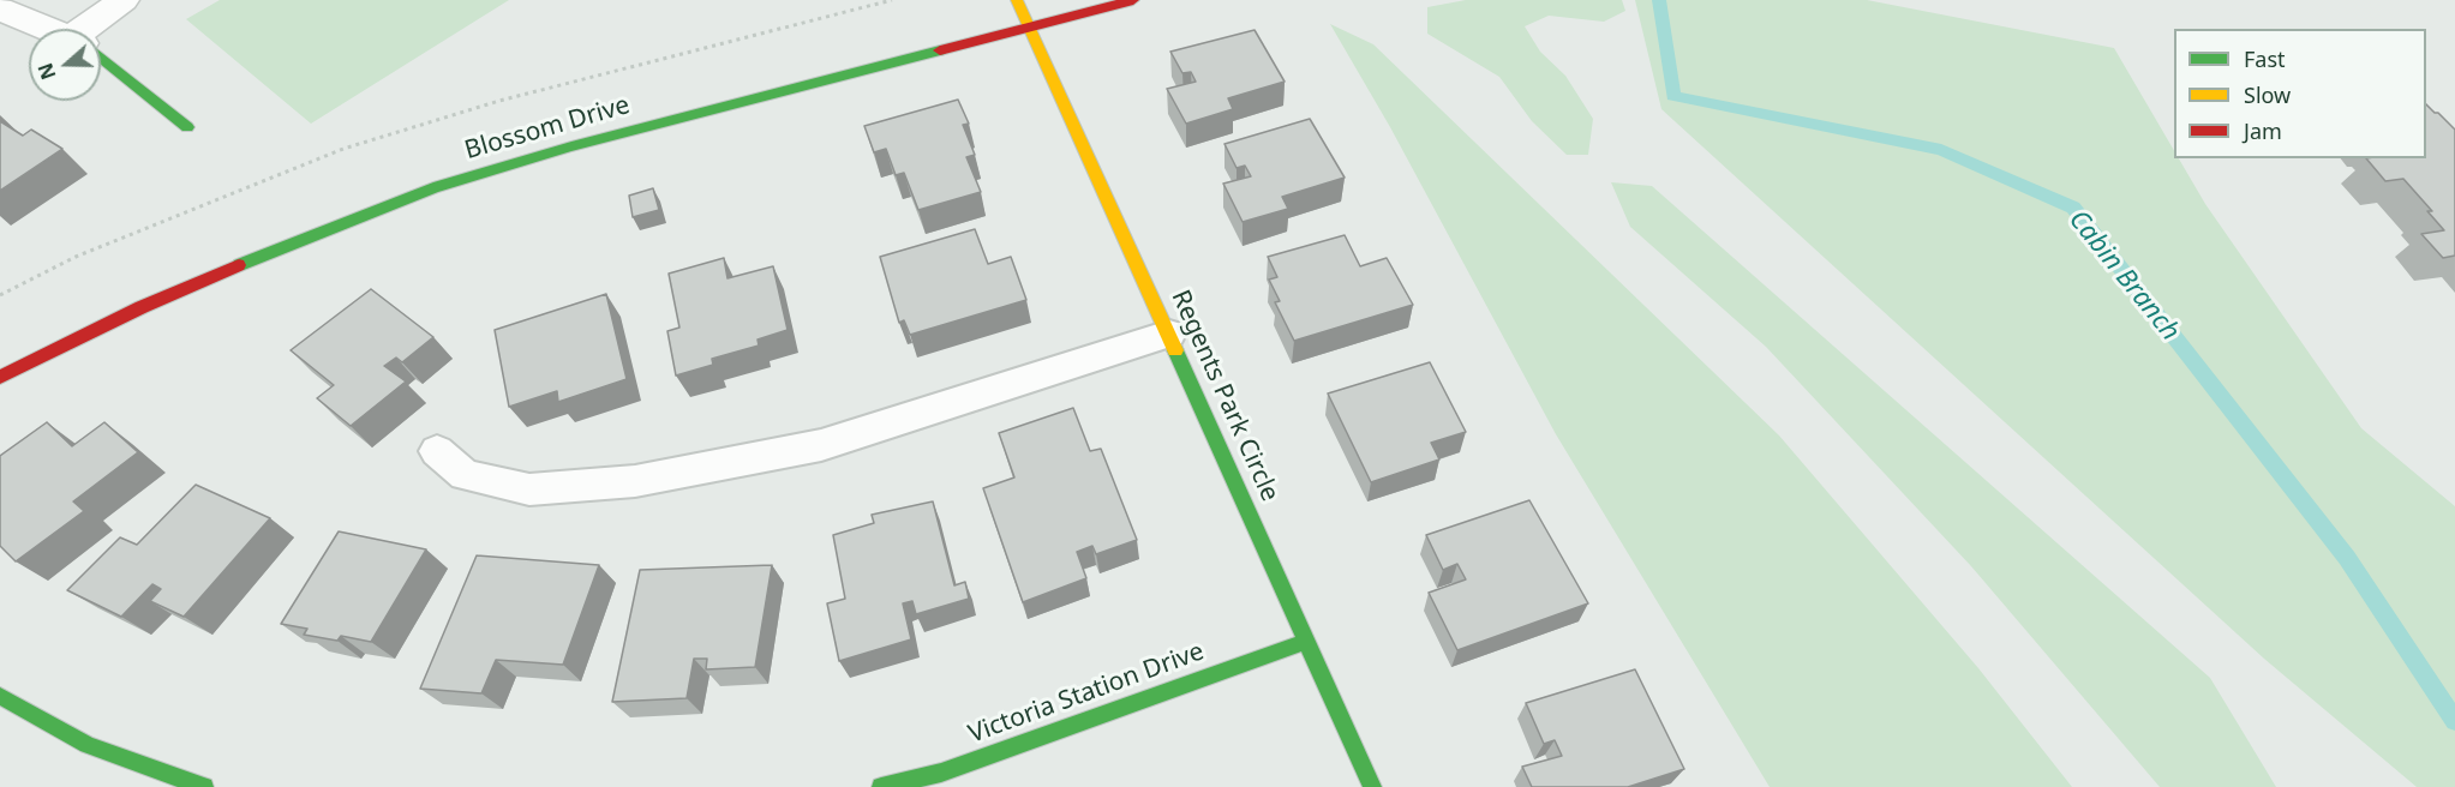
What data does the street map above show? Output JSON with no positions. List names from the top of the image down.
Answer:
{
  "streets": {
    "street": ["Blossom Drive", "Regents Park Circle", "Victoria Station Drive"]
  },
  "crossings": [
    ["Blossom Drive", "Regents Park Circle"],
    ["Regents Park Circle", "Victoria Station Drive"]
  ],
  "water": ["Cabin Branch"],
  "legend": ["Fast", "Slow", "Jam"],
  "north": "left"
}
